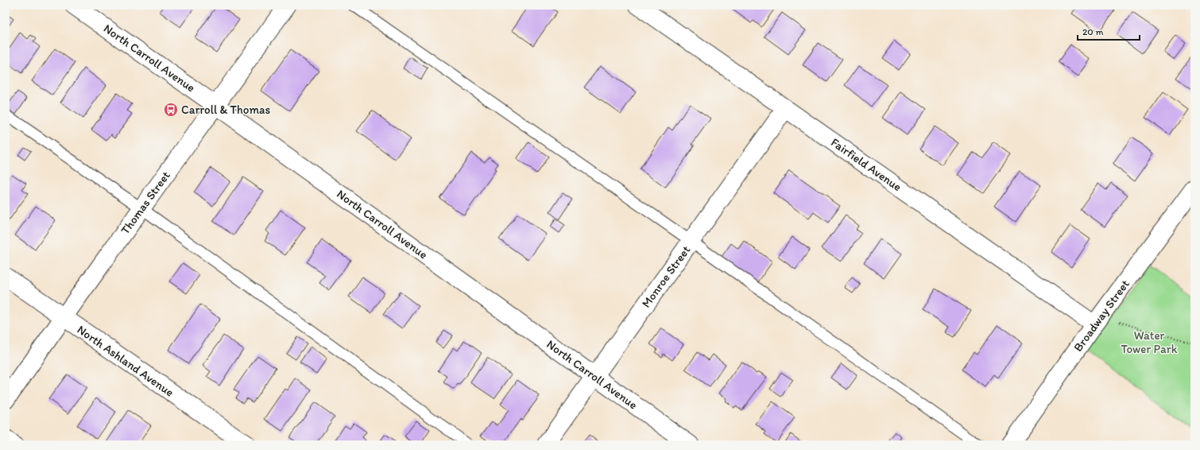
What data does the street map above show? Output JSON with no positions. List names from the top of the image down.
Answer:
{
  "streets": {
    "street": [
      "North Carroll Avenue",
      "Fairfield Avenue",
      "Thomas Street",
      "Monroe Street",
      "Broadway Street",
      "North Ashland Avenue"
    ]
  },
  "crossings": [
    ["North Carroll Avenue", "Thomas Street"],
    ["North Carroll Avenue", "Monroe Street"],
    ["Fairfield Avenue", "Monroe Street"],
    ["Fairfield Avenue", "Broadway Street"],
    ["Thomas Street", "North Ashland Avenue"]
  ],
  "parks": ["Water Tower Park"],
  "places": {
    "bus stop": ["Carroll & Thomas"]
  },
  "scale_bar": "20 m"
}
